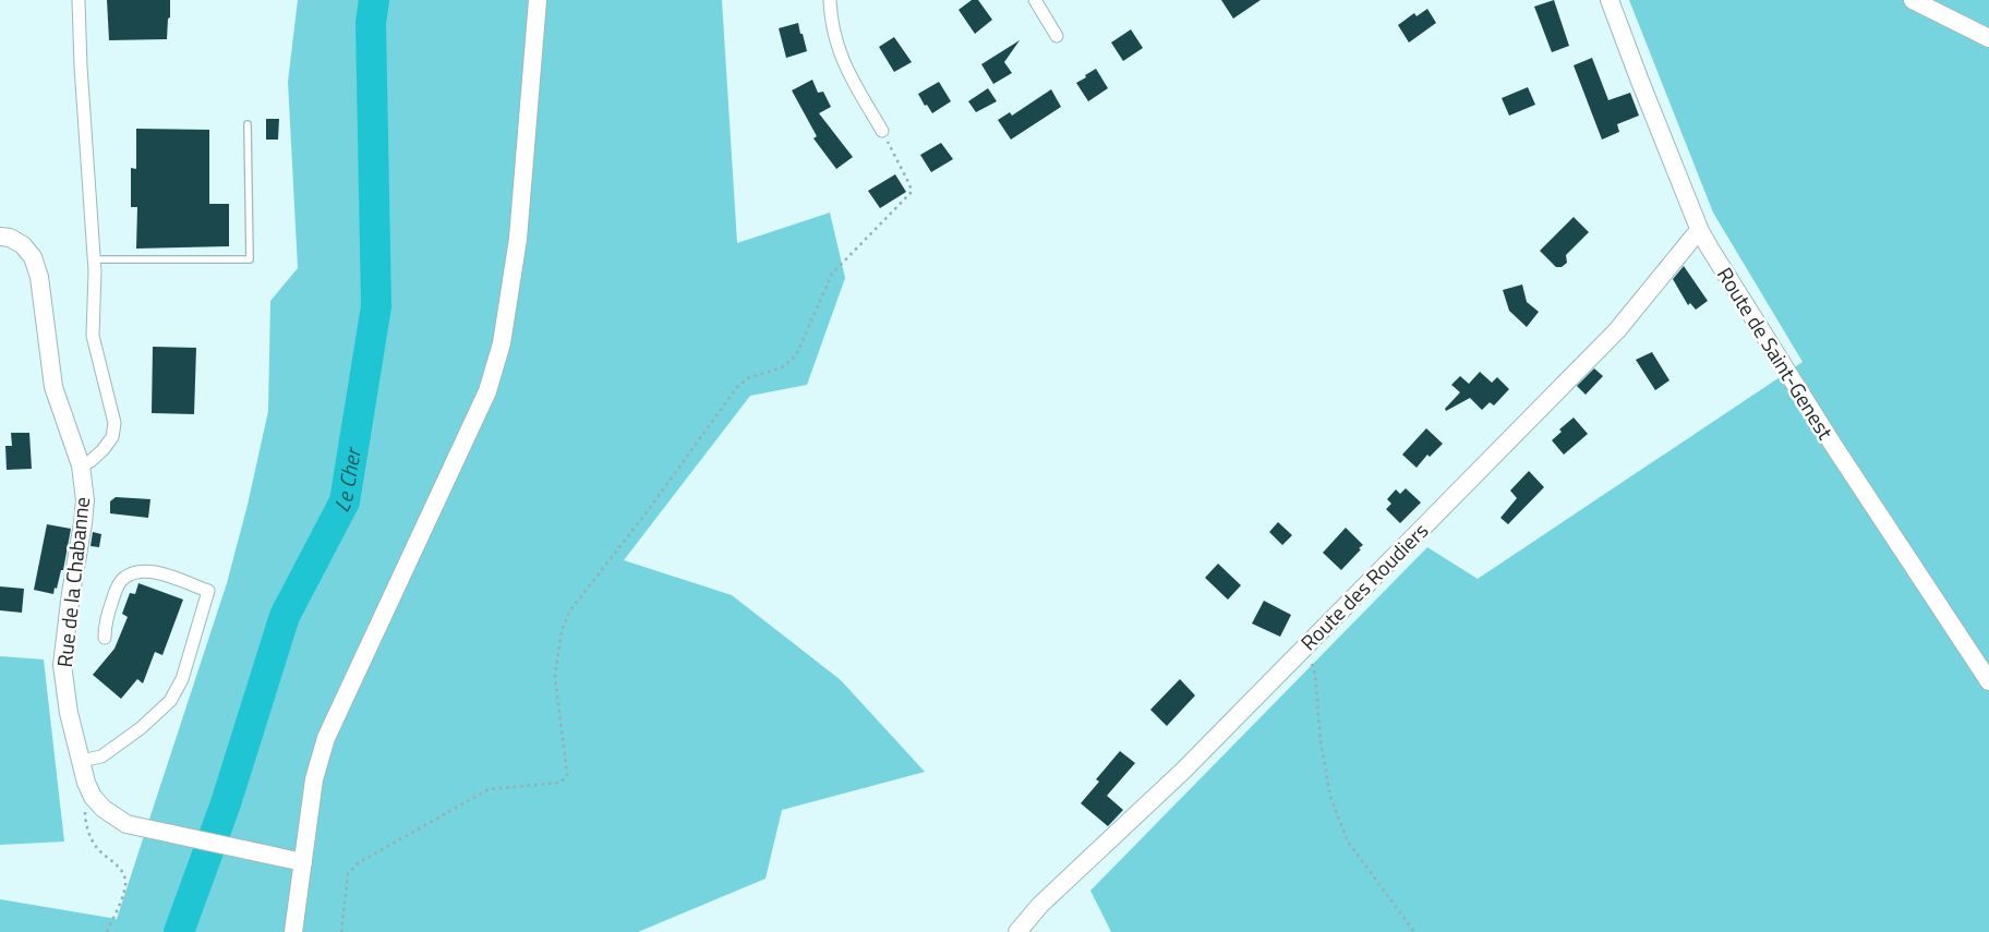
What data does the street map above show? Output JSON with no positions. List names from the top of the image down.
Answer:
{
  "streets": {
    "street": ["Route de Saint-Genest", "Rue de la Chabanne", "Route des Roudiers"]
  },
  "crossings": [
    ["Route de Saint-Genest", "Route des Roudiers"]
  ],
  "water": ["Le Cher"]
}
